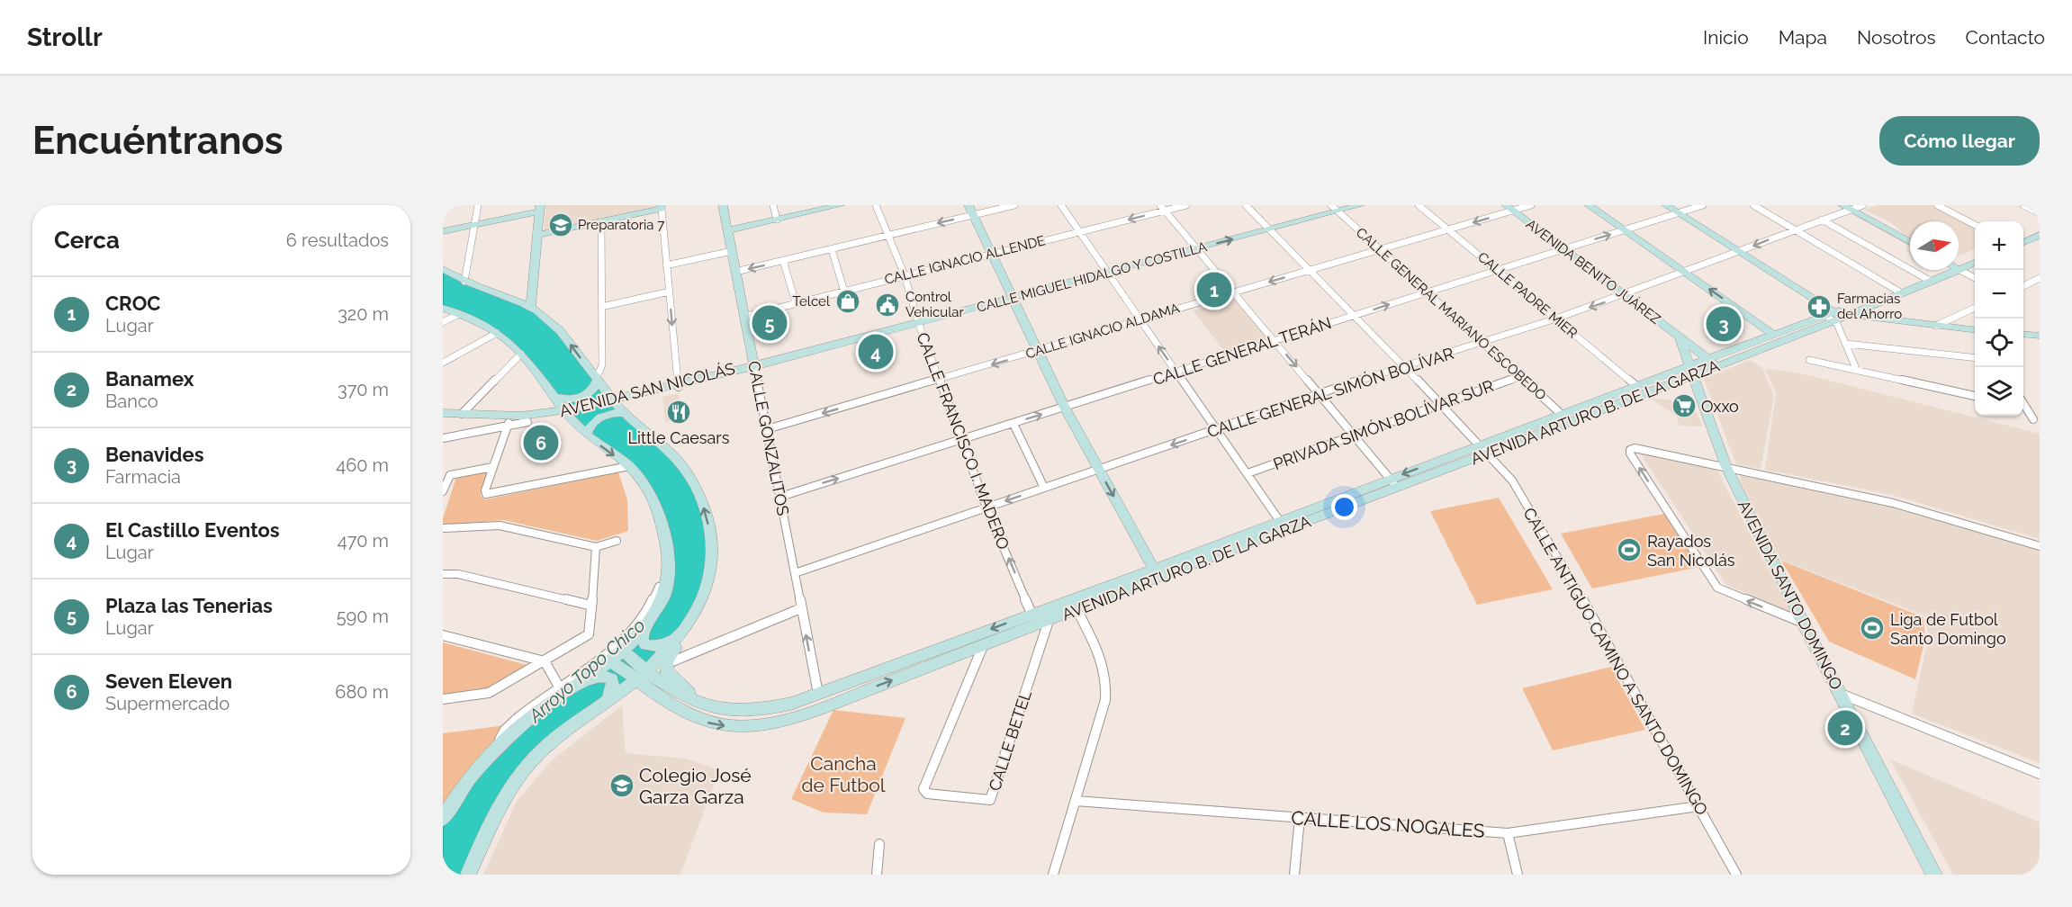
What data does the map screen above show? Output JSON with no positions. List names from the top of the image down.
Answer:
{
  "streets": {
    "street": [
      "CALLE IGNACIO ALLENDE",
      "AVENIDA BENITO JUÁREZ",
      "CALLE MIGUEL HIDALGO Y COSTILLA",
      "CALLE PADRE MIER",
      "CALLE GENERAL MARIANO ESCOBEDO",
      "CALLE IGNACIO ALDAMA",
      "CALLE GENERAL TERÁN",
      "AVENIDA SAN NICOLÁS",
      "CALLE GENERAL SIMÓN BOLÍVAR",
      "AVENIDA ARTURO B. DE LA GARZA",
      "PRIVADA SIMÓN BOLÍVAR SUR",
      "CALLE GONZALITOS",
      "CALLE FRANCISCO I. MADERO",
      "AVENIDA SANTO DOMINGO",
      "CALLE ANTIGUO CAMINO A SANTO DOMINGO",
      "CALLE BETEL",
      "CALLE LOS NOGALES"
    ]
  },
  "crossings": [
    ["CALLE IGNACIO ALLENDE", "CALLE GONZALITOS"],
    ["CALLE IGNACIO ALLENDE", "CALLE FRANCISCO I. MADERO"],
    ["AVENIDA BENITO JUÁREZ", "CALLE IGNACIO ALDAMA"],
    ["AVENIDA BENITO JUÁREZ", "CALLE GENERAL TERÁN"],
    ["AVENIDA BENITO JUÁREZ", "CALLE GENERAL SIMÓN BOLÍVAR"],
    ["AVENIDA BENITO JUÁREZ", "AVENIDA ARTURO B. DE LA GARZA"],
    ["CALLE MIGUEL HIDALGO Y COSTILLA", "CALLE GENERAL MARIANO ESCOBEDO"],
    ["CALLE MIGUEL HIDALGO Y COSTILLA", "AVENIDA SAN NICOLÁS"],
    ["CALLE MIGUEL HIDALGO Y COSTILLA", "CALLE GONZALITOS"],
    ["CALLE MIGUEL HIDALGO Y COSTILLA", "CALLE FRANCISCO I. MADERO"],
    ["CALLE MIGUEL HIDALGO Y COSTILLA", "CALLE ANTIGUO CAMINO A SANTO DOMINGO"],
    ["CALLE PADRE MIER", "CALLE IGNACIO ALDAMA"],
    ["CALLE PADRE MIER", "CALLE GENERAL TERÁN"],
    ["CALLE PADRE MIER", "CALLE GENERAL SIMÓN BOLÍVAR"],
    ["CALLE PADRE MIER", "AVENIDA ARTURO B. DE LA GARZA"],
    ["CALLE GENERAL MARIANO ESCOBEDO", "CALLE IGNACIO ALDAMA"],
    ["CALLE GENERAL MARIANO ESCOBEDO", "CALLE GENERAL TERÁN"],
    ["CALLE GENERAL MARIANO ESCOBEDO", "CALLE GENERAL SIMÓN BOLÍVAR"],
    ["CALLE GENERAL MARIANO ESCOBEDO", "AVENIDA ARTURO B. DE LA GARZA"],
    ["CALLE GENERAL MARIANO ESCOBEDO", "PRIVADA SIMÓN BOLÍVAR SUR"],
    ["CALLE IGNACIO ALDAMA", "CALLE GONZALITOS"],
    ["CALLE IGNACIO ALDAMA", "CALLE FRANCISCO I. MADERO"],
    ["CALLE IGNACIO ALDAMA", "CALLE ANTIGUO CAMINO A SANTO DOMINGO"],
    ["CALLE GENERAL TERÁN", "CALLE GONZALITOS"],
    ["CALLE GENERAL TERÁN", "CALLE FRANCISCO I. MADERO"],
    ["CALLE GENERAL TERÁN", "CALLE ANTIGUO CAMINO A SANTO DOMINGO"],
    ["AVENIDA SAN NICOLÁS", "CALLE GONZALITOS"],
    ["CALLE GENERAL SIMÓN BOLÍVAR", "CALLE GONZALITOS"],
    ["CALLE GENERAL SIMÓN BOLÍVAR", "CALLE FRANCISCO I. MADERO"],
    ["CALLE GENERAL SIMÓN BOLÍVAR", "CALLE ANTIGUO CAMINO A SANTO DOMINGO"],
    ["AVENIDA ARTURO B. DE LA GARZA", "CALLE GONZALITOS"],
    ["AVENIDA ARTURO B. DE LA GARZA", "CALLE FRANCISCO I. MADERO"],
    ["AVENIDA ARTURO B. DE LA GARZA", "AVENIDA SANTO DOMINGO"],
    ["AVENIDA ARTURO B. DE LA GARZA", "CALLE ANTIGUO CAMINO A SANTO DOMINGO"],
    ["AVENIDA ARTURO B. DE LA GARZA", "CALLE BETEL"],
    ["PRIVADA SIMÓN BOLÍVAR SUR", "CALLE ANTIGUO CAMINO A SANTO DOMINGO"],
    ["CALLE ANTIGUO CAMINO A SANTO DOMINGO", "CALLE LOS NOGALES"]
  ],
  "one_way": ["CALLE IGNACIO ALDAMA", "CALLE GENERAL TERÁN"],
  "water": ["Arroyo Topo Chico"],
  "parks": ["Cancha de Futbol"],
  "places": {
    "school or university": ["Preparatoria 7", "Colegio José Garza Garza"],
    "shop": ["Telcel"],
    "public building": ["Control Vehicular"],
    "pharmacy": ["Farmacias del Ahorro"],
    "supermarket": ["Oxxo"],
    "restaurant": ["Little Caesars"],
    "sports": ["Rayados San Nicolás", "Liga de Futbol Santo Domingo"]
  },
  "north": "right",
  "page": {
    "header": "Strollr",
    "nav": [
      "Inicio",
      "Mapa",
      "Nosotros",
      "Contacto"
    ],
    "buttons": "Cómo llegar",
    "title": "Encuéntranos",
    "heading": ["Cerca", "6 resultados"],
    "map_buttons": ["+", "−"],
    "pins": [
      "1",
      "5",
      "3",
      "4",
      "6",
      "2"
    ],
    "list": [
      {
        "mark": "1",
        "name": "CROC",
        "note": "Lugar",
        "value": "320 m"
      },
      {
        "mark": "2",
        "name": "Banamex",
        "note": "Banco",
        "value": "370 m"
      },
      {
        "mark": "3",
        "name": "Benavides",
        "note": "Farmacia",
        "value": "460 m"
      },
      {
        "mark": "4",
        "name": "El Castillo Eventos",
        "note": "Lugar",
        "value": "470 m"
      },
      {
        "mark": "5",
        "name": "Plaza las Tenerias",
        "note": "Lugar",
        "value": "590 m"
      },
      {
        "mark": "6",
        "name": "Seven Eleven",
        "note": "Supermercado",
        "value": "680 m"
      }
    ]
  }
}
